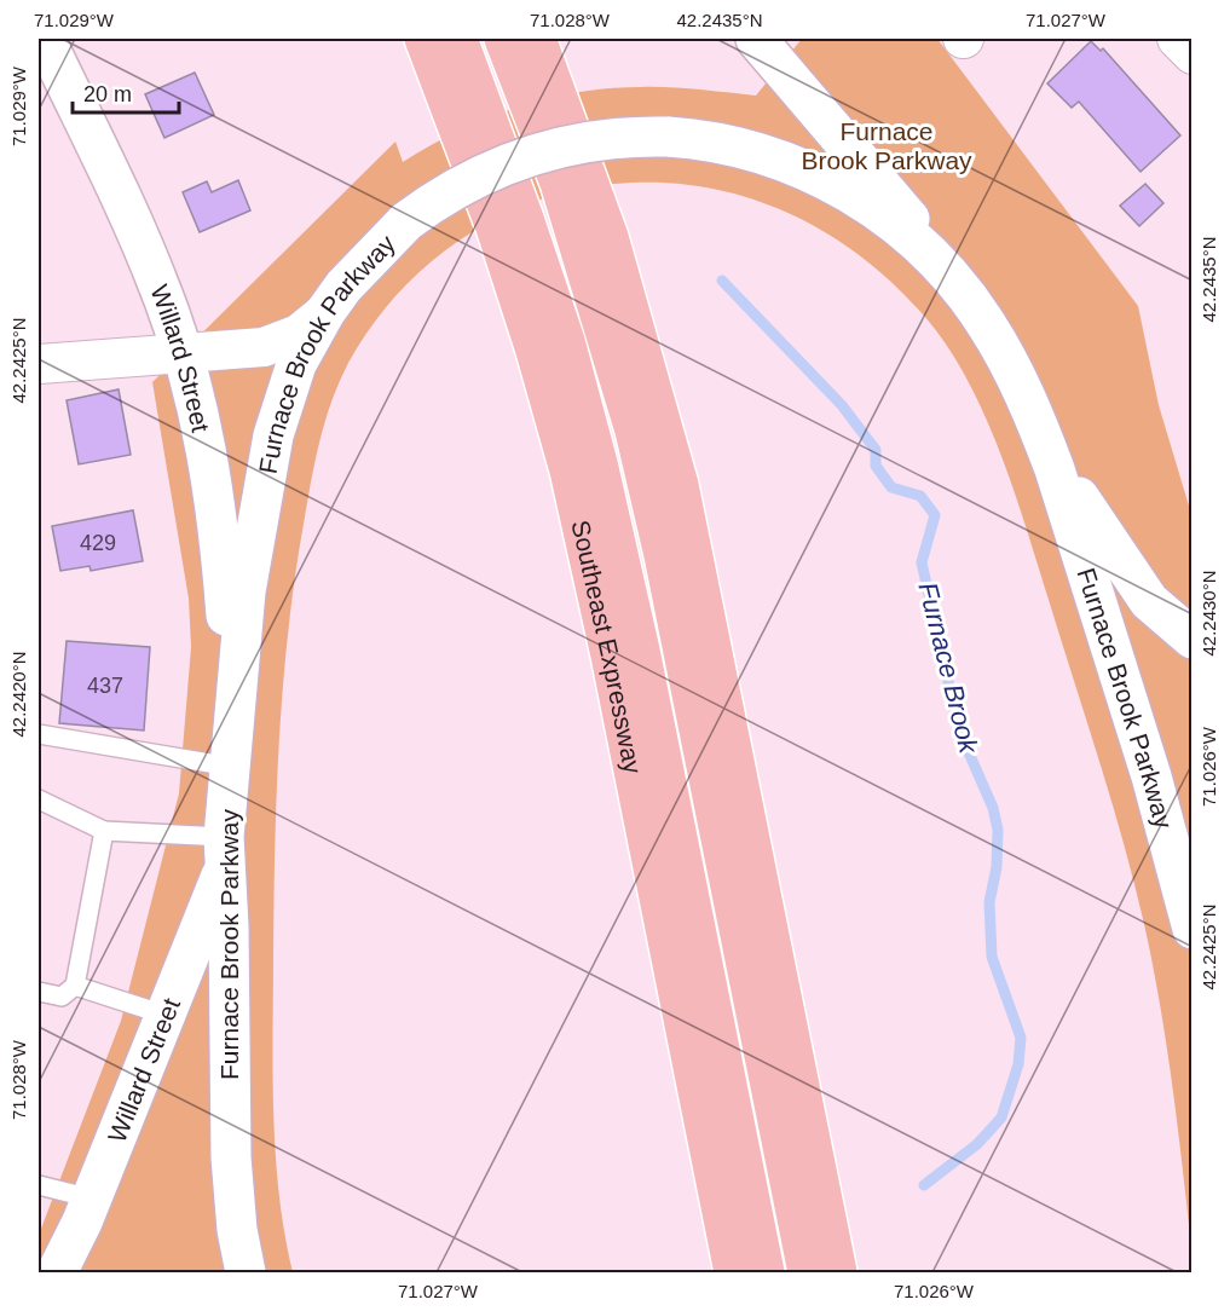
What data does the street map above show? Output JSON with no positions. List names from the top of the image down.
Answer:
{
  "streets": {
    "highway": ["Southeast Expressway"],
    "main road": ["Furnace Brook Parkway", "Willard Street"]
  },
  "crossings": [
    ["Furnace Brook Parkway", "Willard Street"]
  ],
  "water": ["Furnace Brook"],
  "parks": ["Furnace Brook Parkway"],
  "house_numbers": ["429", "437"],
  "scale_bar": "20 m",
  "coordinates": [
    "71.029°W",
    "71.028°W",
    "42.2435°N",
    "71.027°W",
    "42.2425°N",
    "42.2430°N",
    "42.2420°N",
    "71.026°W"
  ]
}
